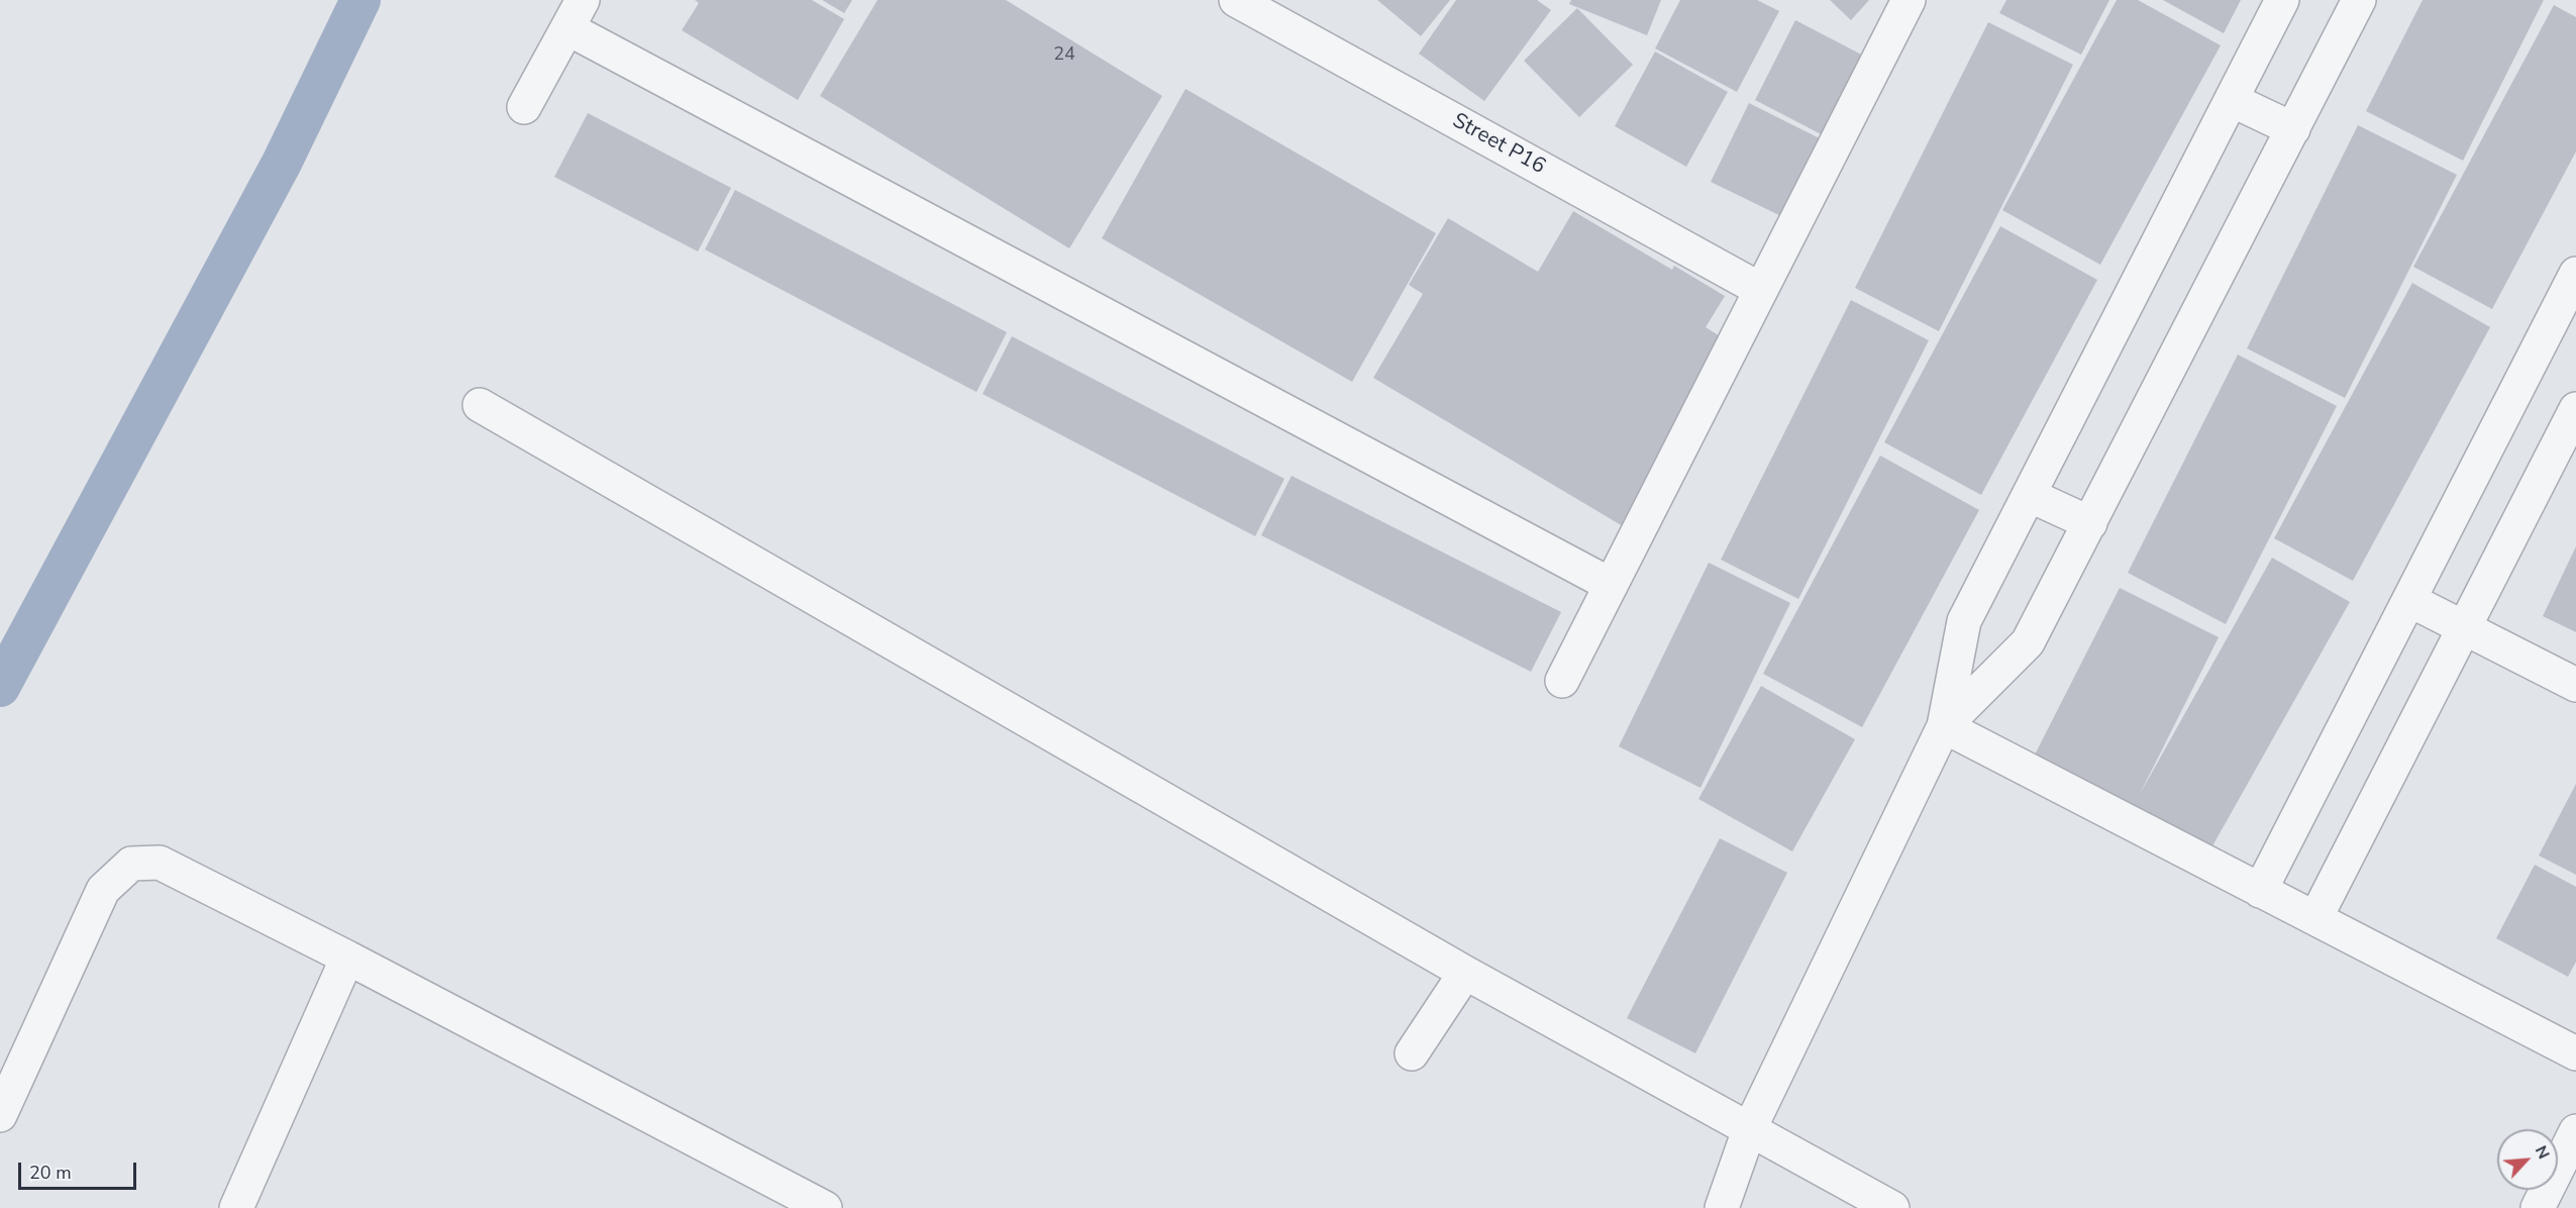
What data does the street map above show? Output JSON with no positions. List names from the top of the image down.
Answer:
{
  "streets": {
    "street": ["Street P16"]
  },
  "house_numbers": ["24"],
  "scale_bar": "20 m",
  "north": "top right"
}
